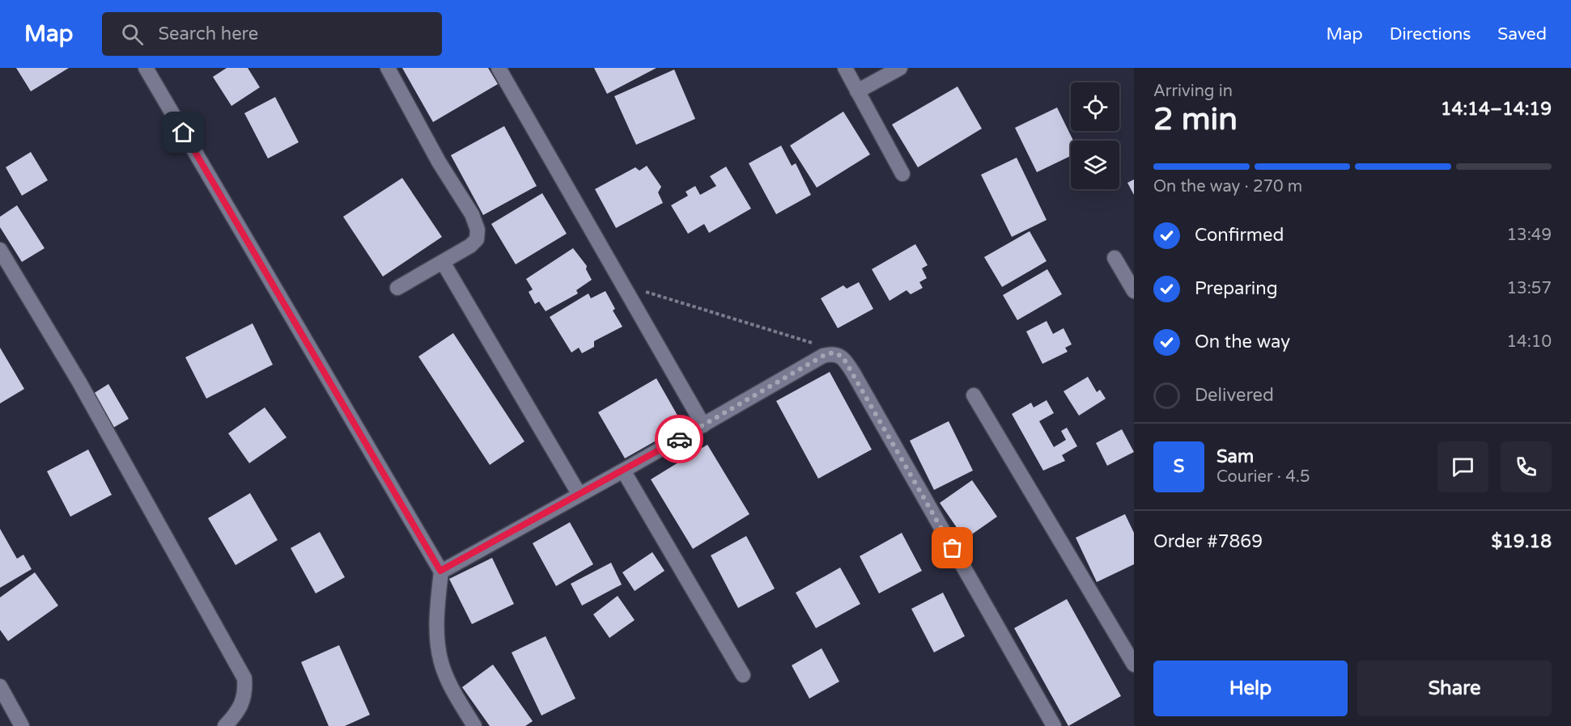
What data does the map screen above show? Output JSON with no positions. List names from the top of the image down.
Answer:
{
  "page": {
    "header": "Map",
    "search": "Search here",
    "nav": ["Map", "Directions", "Saved"],
    "heading": ["2 min", "Arriving in", "14:14–14:19"],
    "panel": [
      "Sam",
      "Courier · 4.5",
      "Order #7869",
      "$19.18"
    ],
    "bar": "On the way · 270 m",
    "list": [
      ["Confirmed", "13:49"],
      ["Preparing", "13:57"],
      ["On the way", "14:10"],
      "Delivered"
    ],
    "round": "S",
    "buttons": ["Help", "Share"]
  }
}
